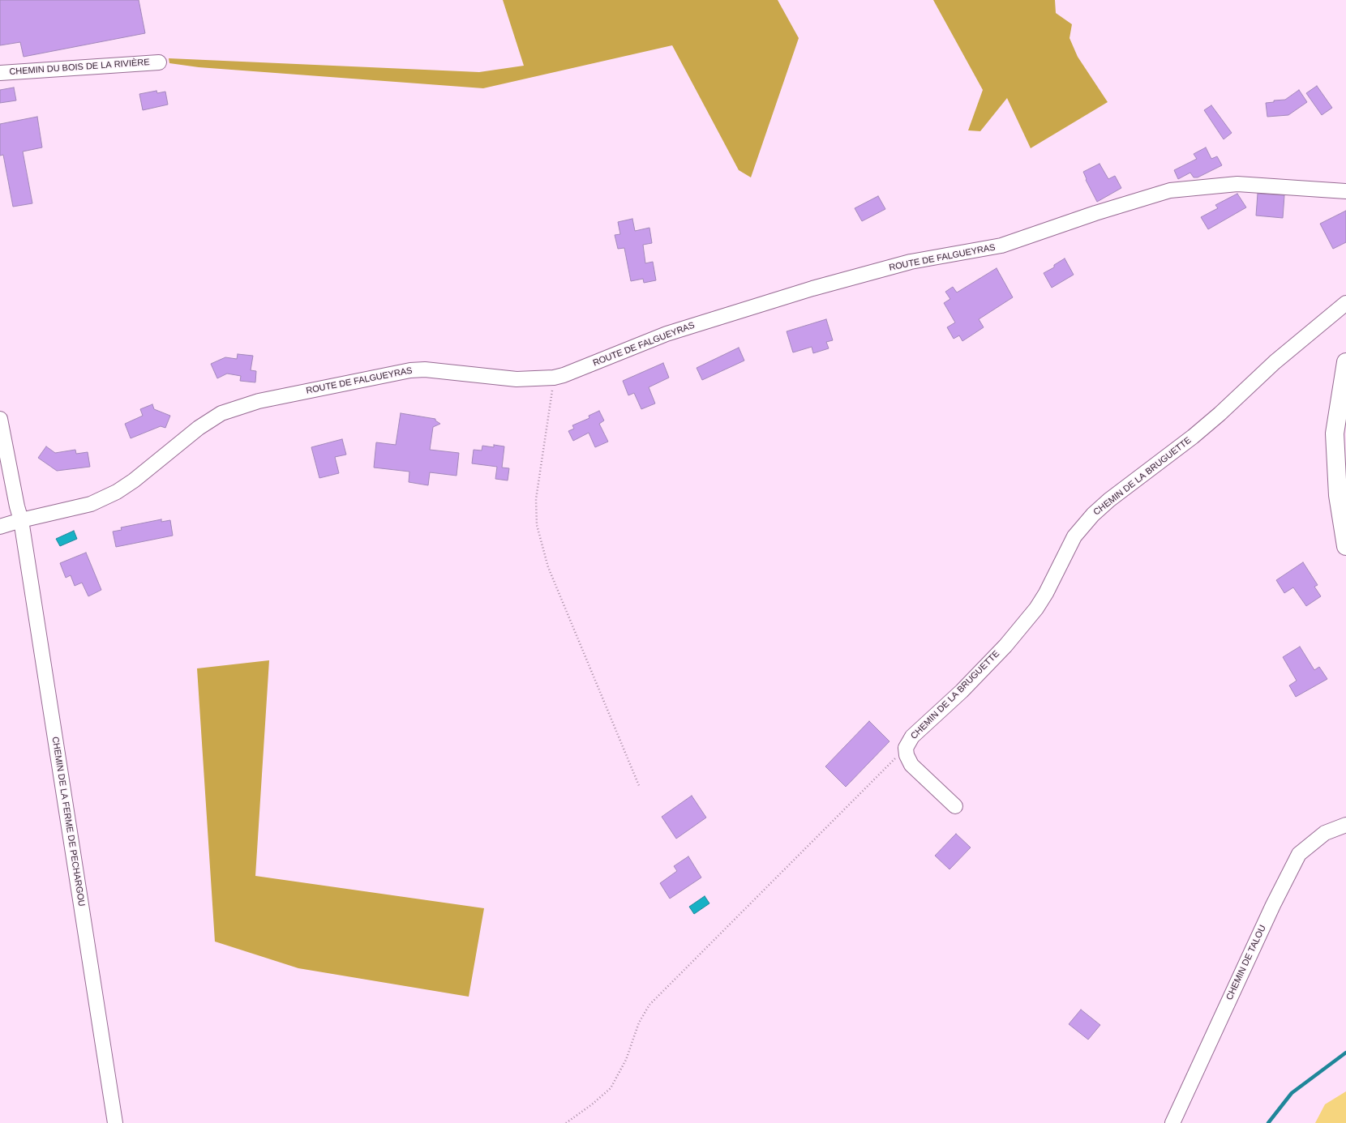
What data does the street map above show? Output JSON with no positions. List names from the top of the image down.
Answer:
{
  "streets": {
    "street": [
      "CHEMIN DU BOIS DE LA RIVIÈRE",
      "ROUTE DE FALGUEYRAS",
      "CHEMIN DE LA BRUGUETTE",
      "CHEMIN DE LA FERME DE PECHARGOU",
      "CHEMIN DE TALOU"
    ]
  },
  "crossings": [
    ["ROUTE DE FALGUEYRAS", "CHEMIN DE LA FERME DE PECHARGOU"]
  ]
}
